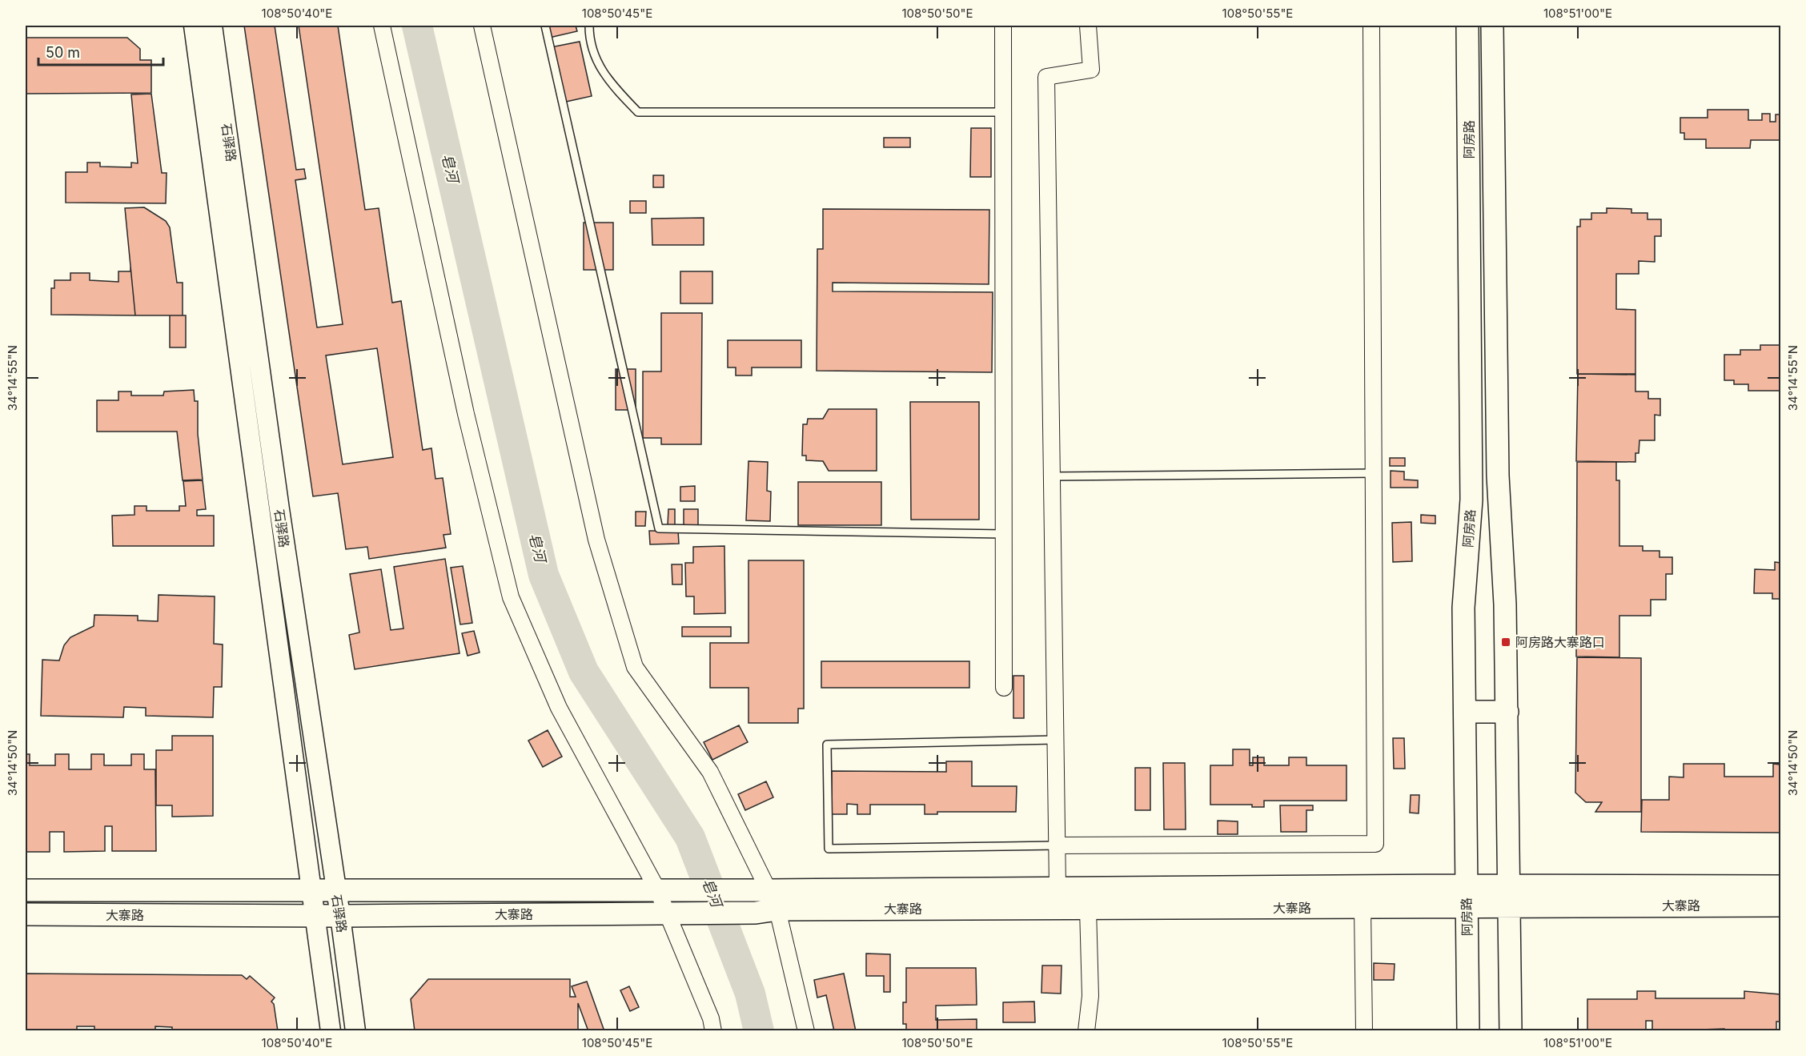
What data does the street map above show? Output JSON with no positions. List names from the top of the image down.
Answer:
{
  "streets": {
    "main road": ["阿房路", "大寨路"],
    "street": ["石驿路"]
  },
  "crossings": [
    ["阿房路", "大寨路"],
    ["石驿路", "大寨路"]
  ],
  "water": ["皂河"],
  "places": {
    "transit": ["阿房路大寨路口"]
  },
  "scale_bar": "50 m",
  "coordinates": [
    "108°50'40\"E",
    "108°50'45\"E",
    "108°50'50\"E",
    "108°50'55\"E",
    "108°51'00\"E",
    "34°14'55\"N",
    "34°14'50\"N"
  ]
}
